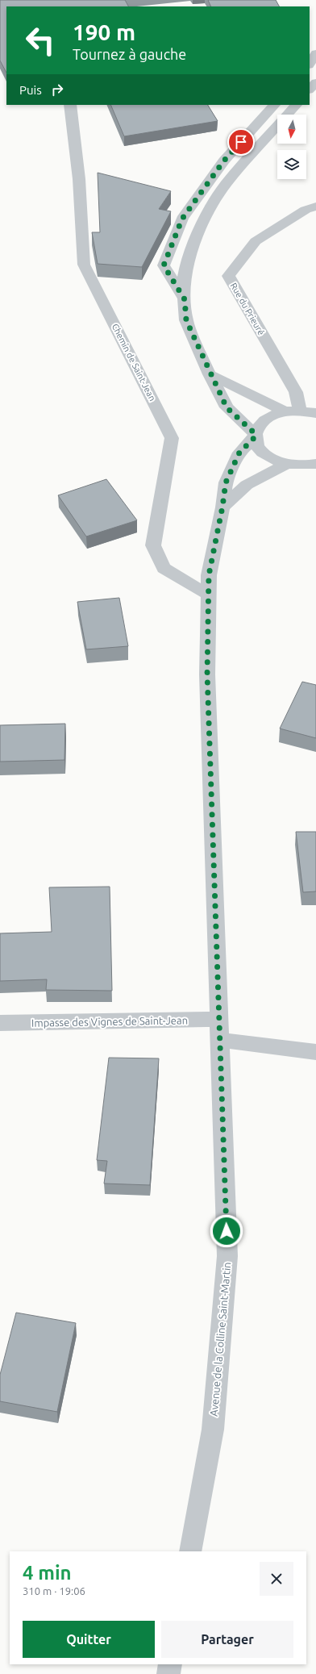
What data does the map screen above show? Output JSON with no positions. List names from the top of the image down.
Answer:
{
  "streets": {
    "street": [
      "Rue du Prieuré",
      "Chemin de Saint-Jean",
      "Impasse des Vignes de Saint-Jean",
      "Avenue de la Colline Saint-Martin"
    ]
  },
  "crossings": [
    ["Rue du Prieuré", "Avenue de la Colline Saint-Martin"],
    ["Chemin de Saint-Jean", "Avenue de la Colline Saint-Martin"],
    ["Impasse des Vignes de Saint-Jean", "Avenue de la Colline Saint-Martin"]
  ],
  "north": "bottom",
  "page": {
    "turn": ["190 m", "Tournez à gauche"],
    "then": "Puis",
    "heading": ["4 min", "310 m · 19:06"],
    "buttons": ["Quitter", "Partager"]
  }
}
